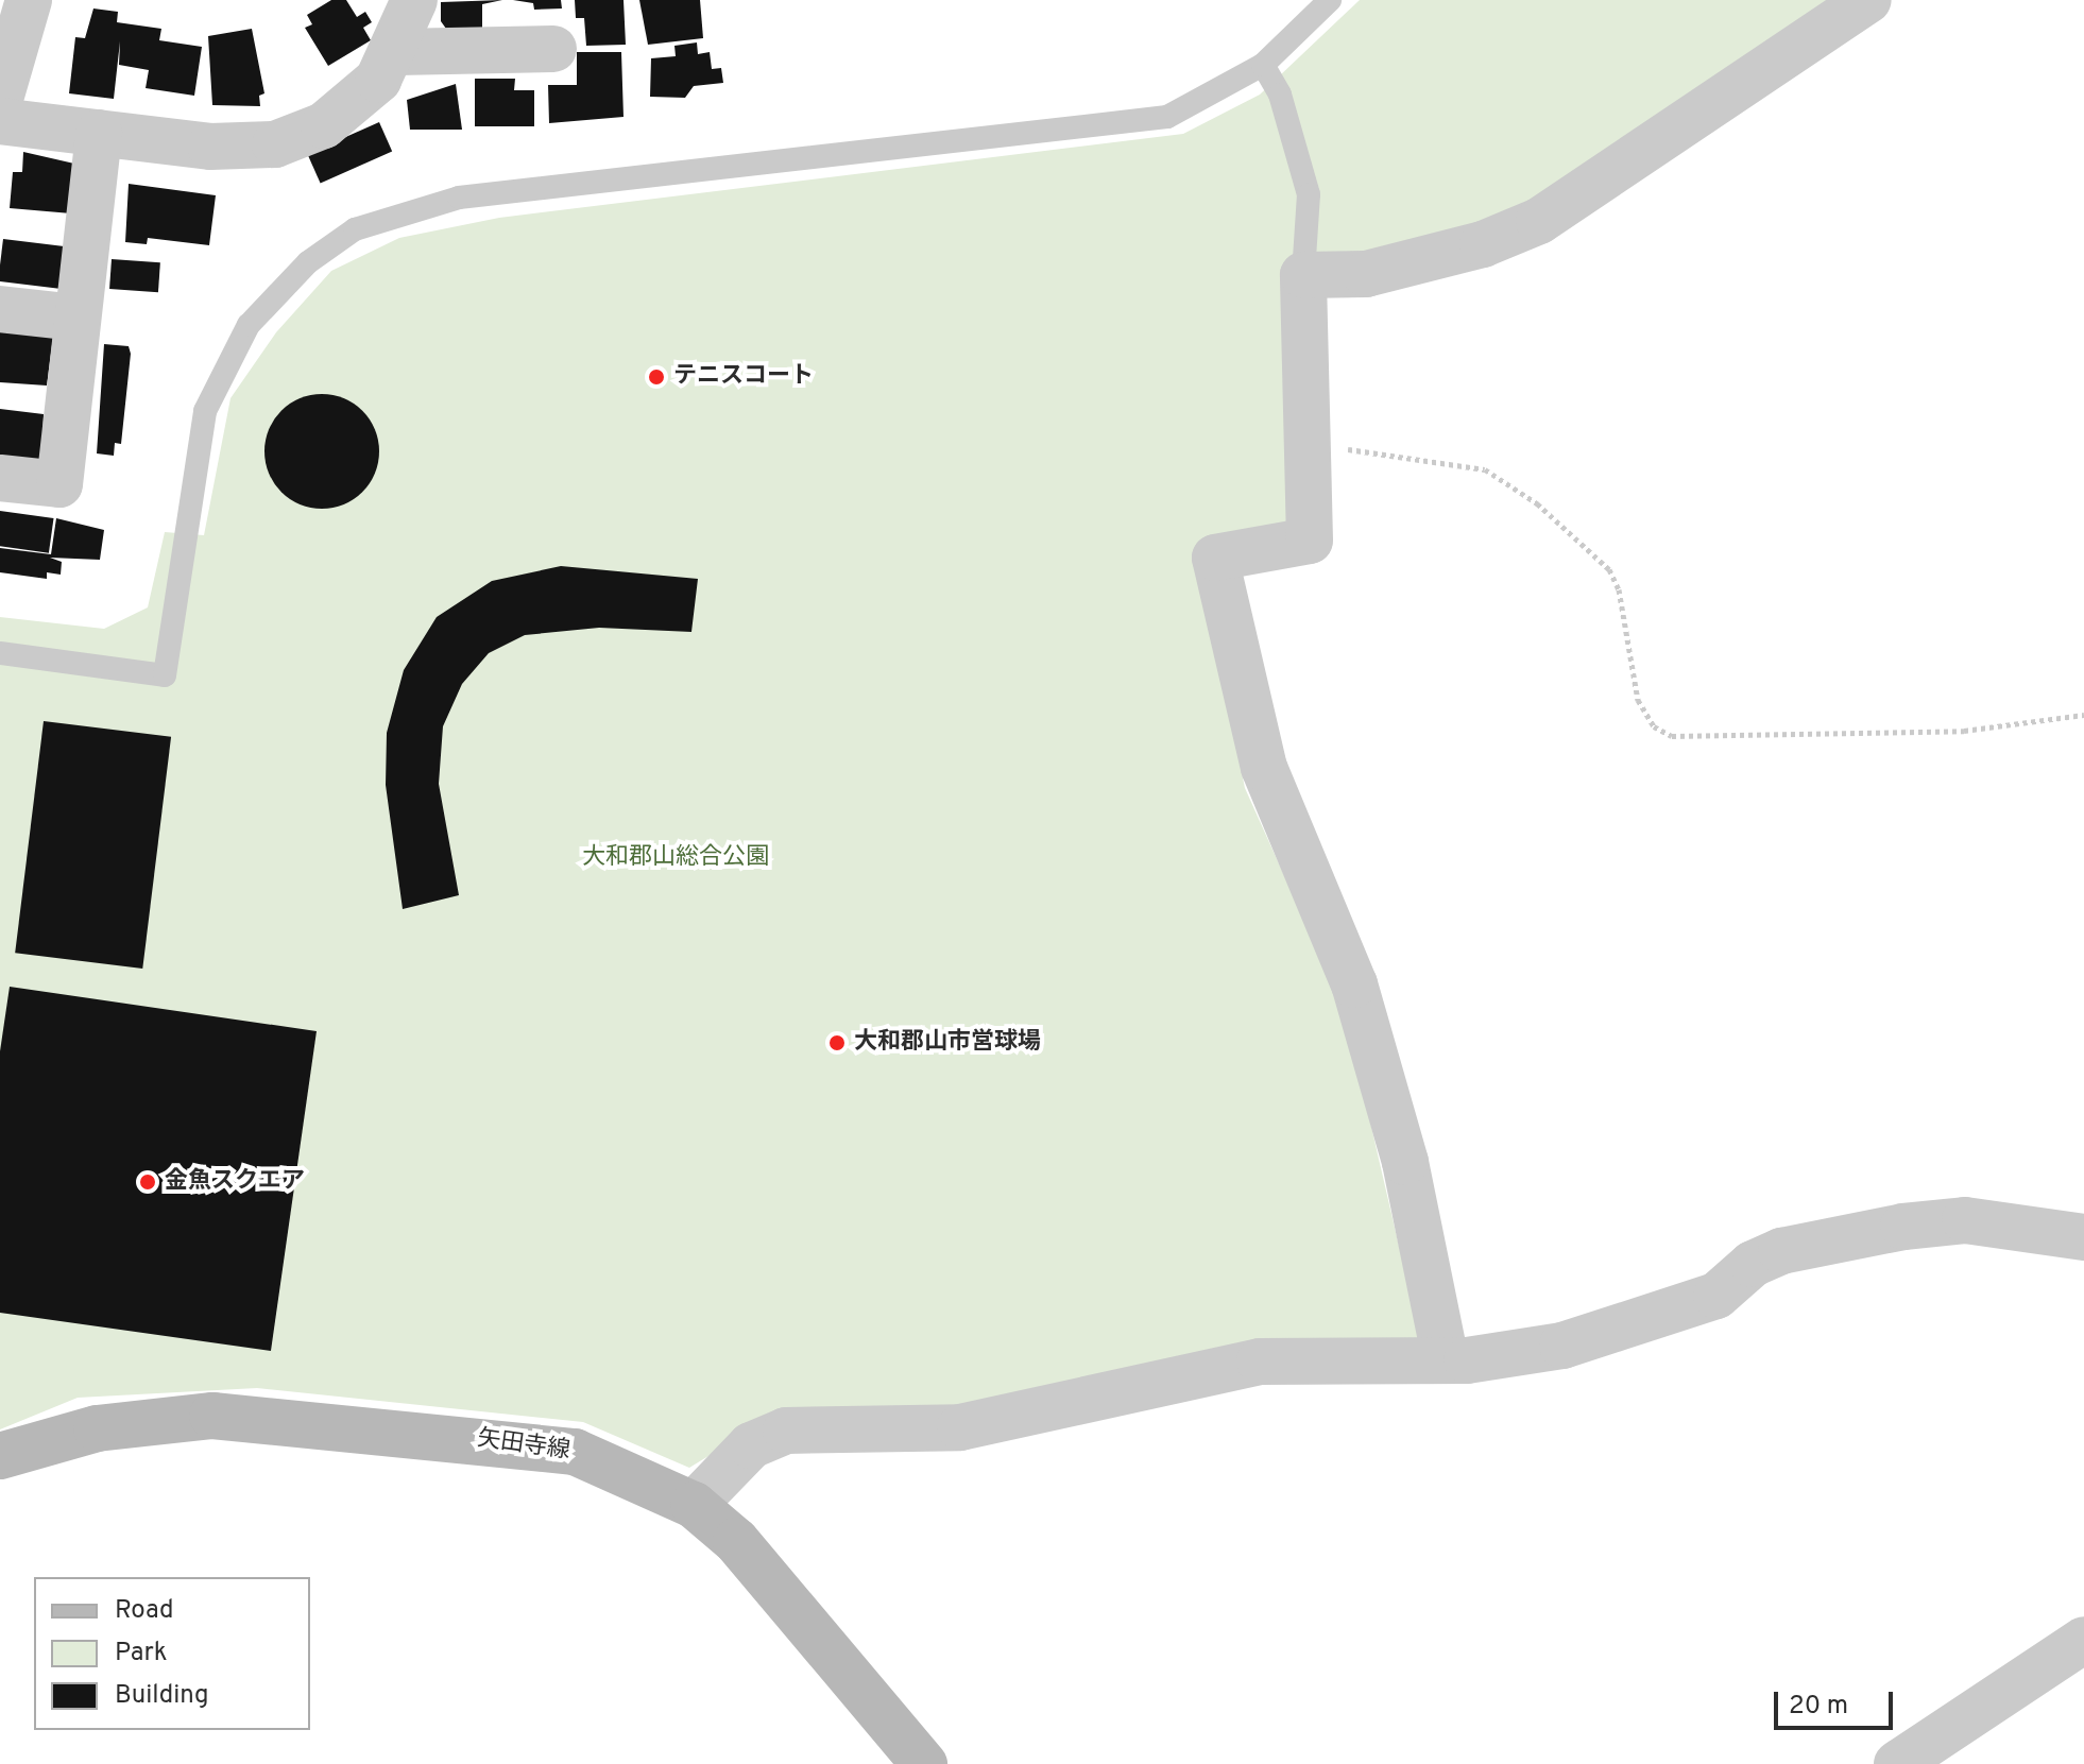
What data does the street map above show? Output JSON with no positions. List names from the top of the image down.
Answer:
{
  "streets": {
    "main road": ["矢田寺線"]
  },
  "parks": ["大和郡山総合公園"],
  "places": ["テニスコート", "大和郡山市営球場", "金魚スクエア"],
  "legend": ["Road", "Park", "Building"],
  "scale_bar": "20 m"
}
